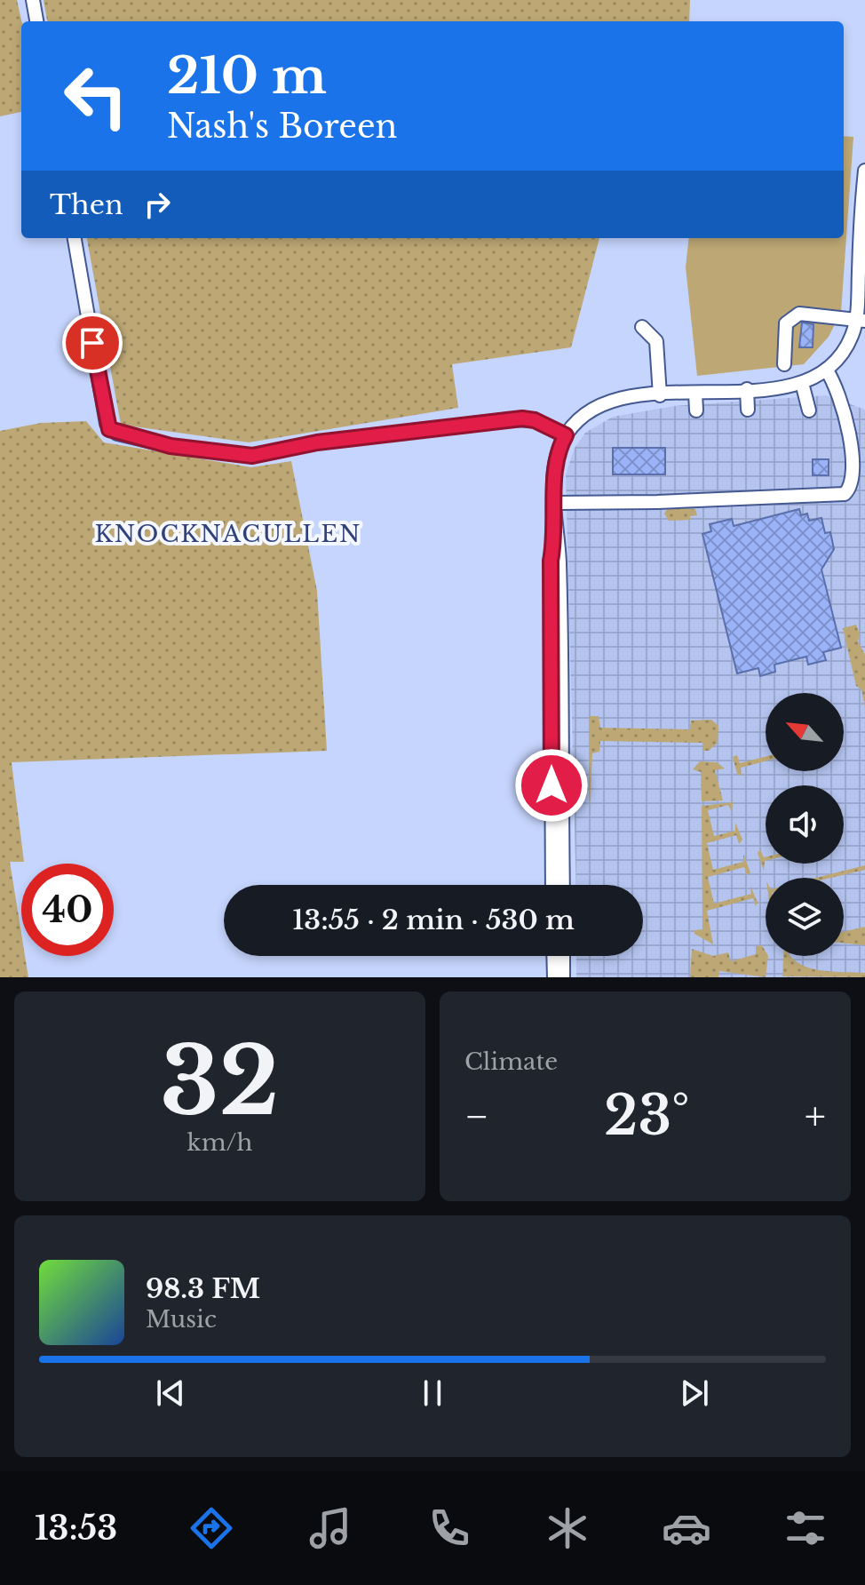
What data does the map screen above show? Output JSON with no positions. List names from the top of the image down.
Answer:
{
  "districts": ["KNOCKNACULLEN"],
  "north": "top left",
  "page": {
    "turn": ["210 m", "Nash's Boreen"],
    "then": "Then",
    "limit": "40",
    "trip": "13:55 · 2 min · 530 m",
    "tile": [
      ["32", "km/h"],
      "Climate"
    ],
    "heat": ["−", "23°", "+"],
    "song": ["98.3 FM", "Music"],
    "tabs": "13:53"
  }
}
